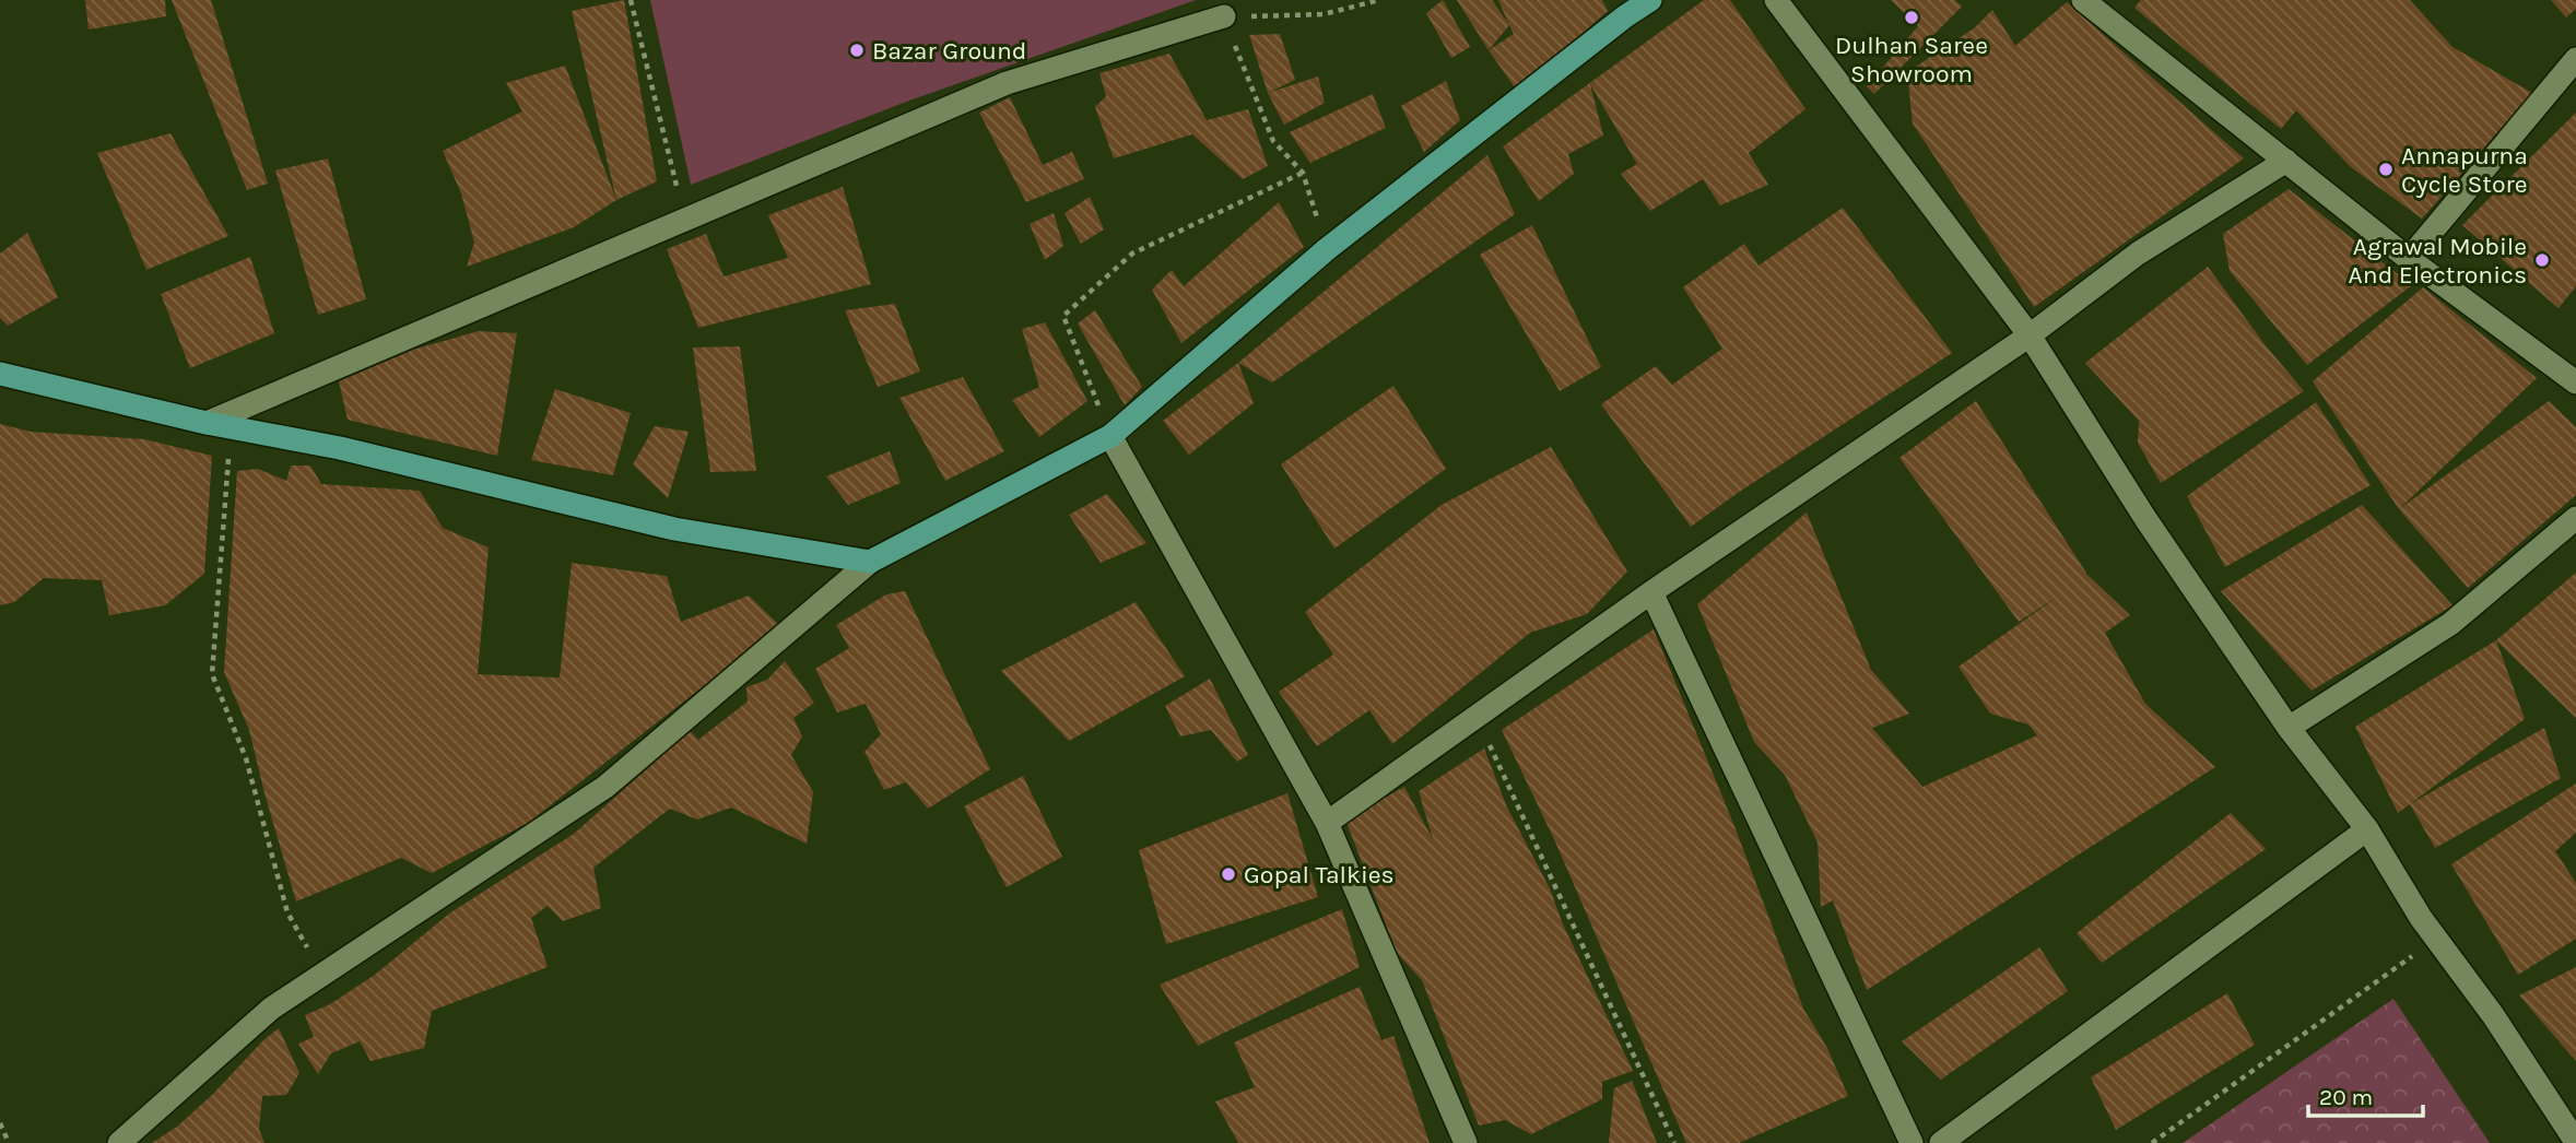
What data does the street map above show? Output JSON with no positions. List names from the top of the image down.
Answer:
{
  "places": [
    "Dulhan Saree Showroom",
    "Bazar Ground",
    "Annapurna Cycle Store",
    "Agrawal Mobile And Electronics",
    "Gopal Talkies"
  ],
  "scale_bar": "20 m"
}
